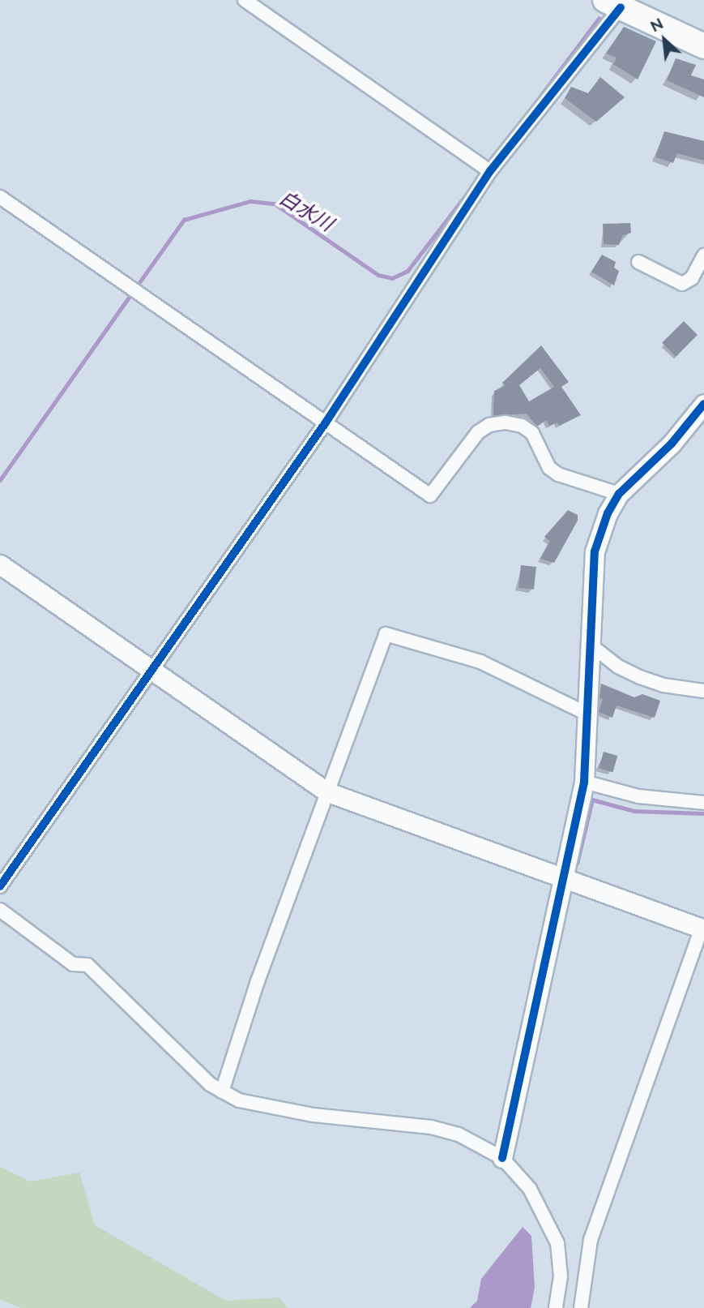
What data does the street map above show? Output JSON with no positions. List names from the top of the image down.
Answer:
{
  "water": ["白水川"],
  "north": "top left"
}
